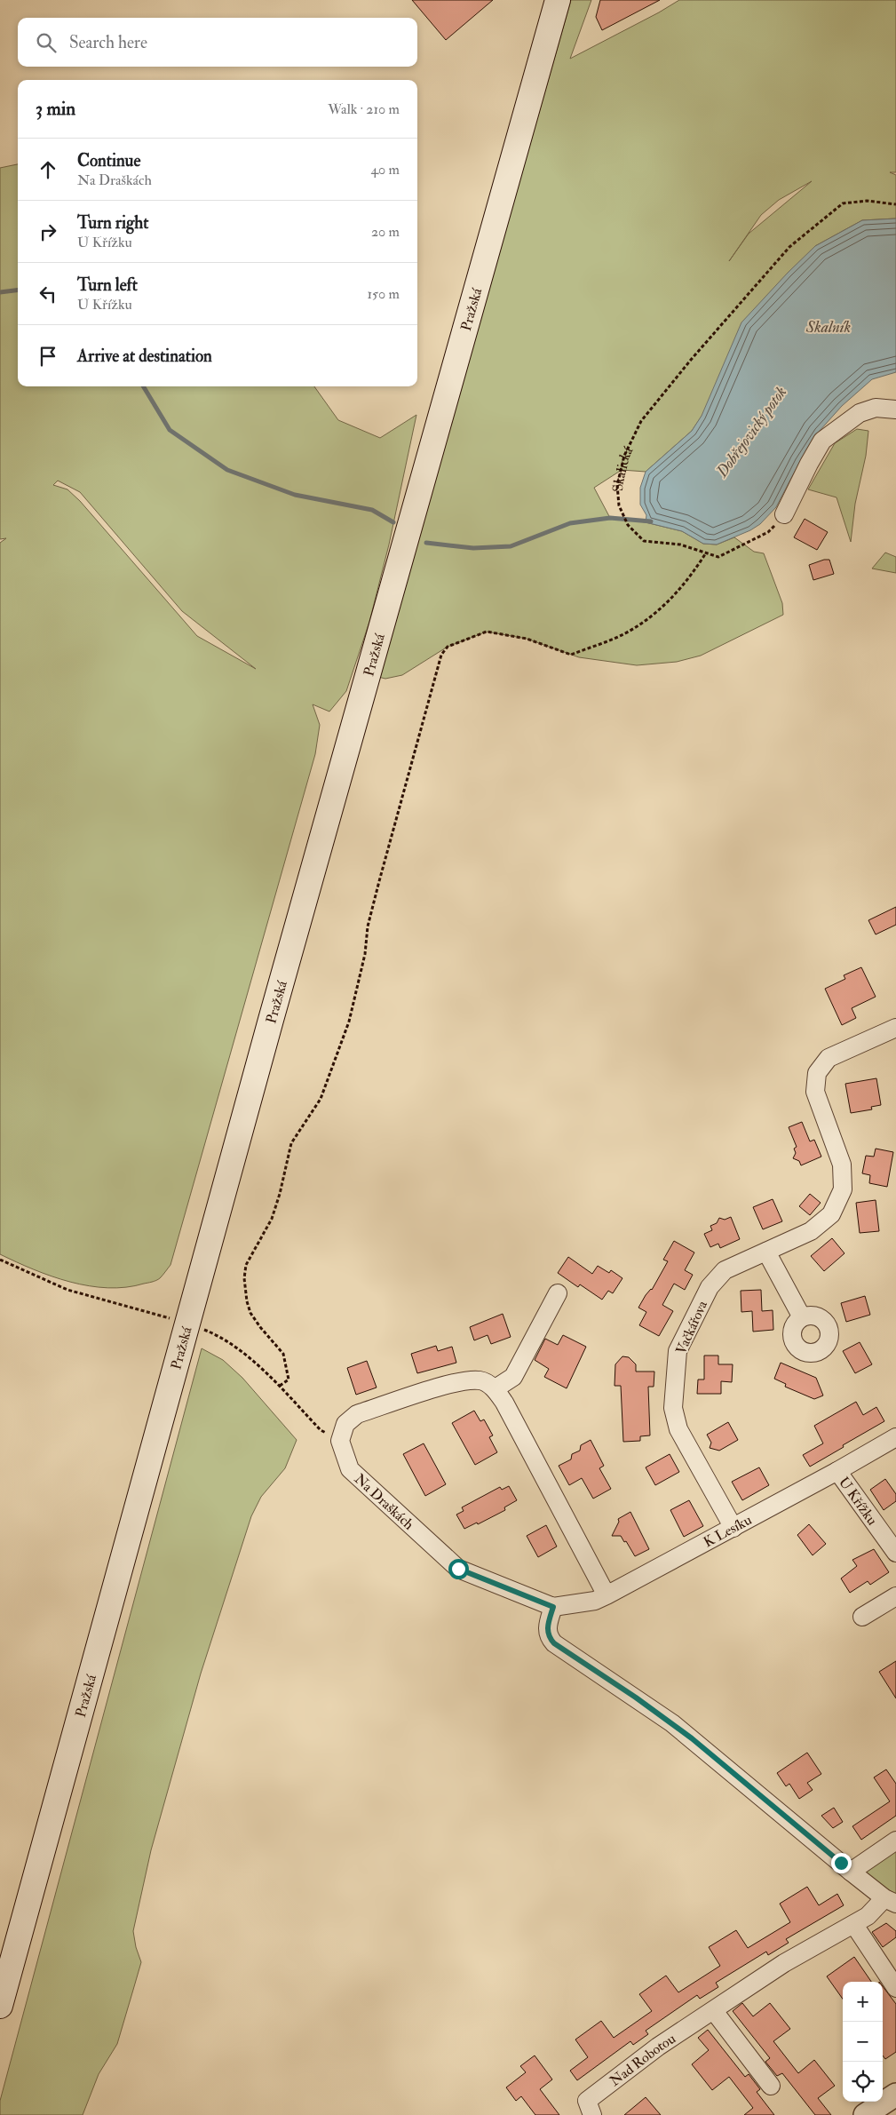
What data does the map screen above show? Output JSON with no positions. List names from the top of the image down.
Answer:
{
  "streets": {
    "main road": ["Pražská"],
    "street": [
      "Vačkářova",
      "Na Draškách",
      "U Křížku",
      "K Lesíku",
      "Nad Robotou"
    ],
    "path": ["Skalická"]
  },
  "crossings": [
    ["Vačkářova", "K Lesíku"],
    ["Na Draškách", "K Lesíku"],
    ["U Křížku", "K Lesíku"]
  ],
  "water": ["Skalník", "Dobřejovický potok"],
  "page": {
    "search": "Search here",
    "heading": ["3 min", "Walk · 210 m"],
    "list": [
      ["Continue", "Na Draškách", "40 m"],
      ["Turn right", "U Křížku", "20 m"],
      ["Turn left", "U Křížku", "150 m"],
      "Arrive at destination"
    ],
    "map_buttons": ["+", "−"]
  }
}
